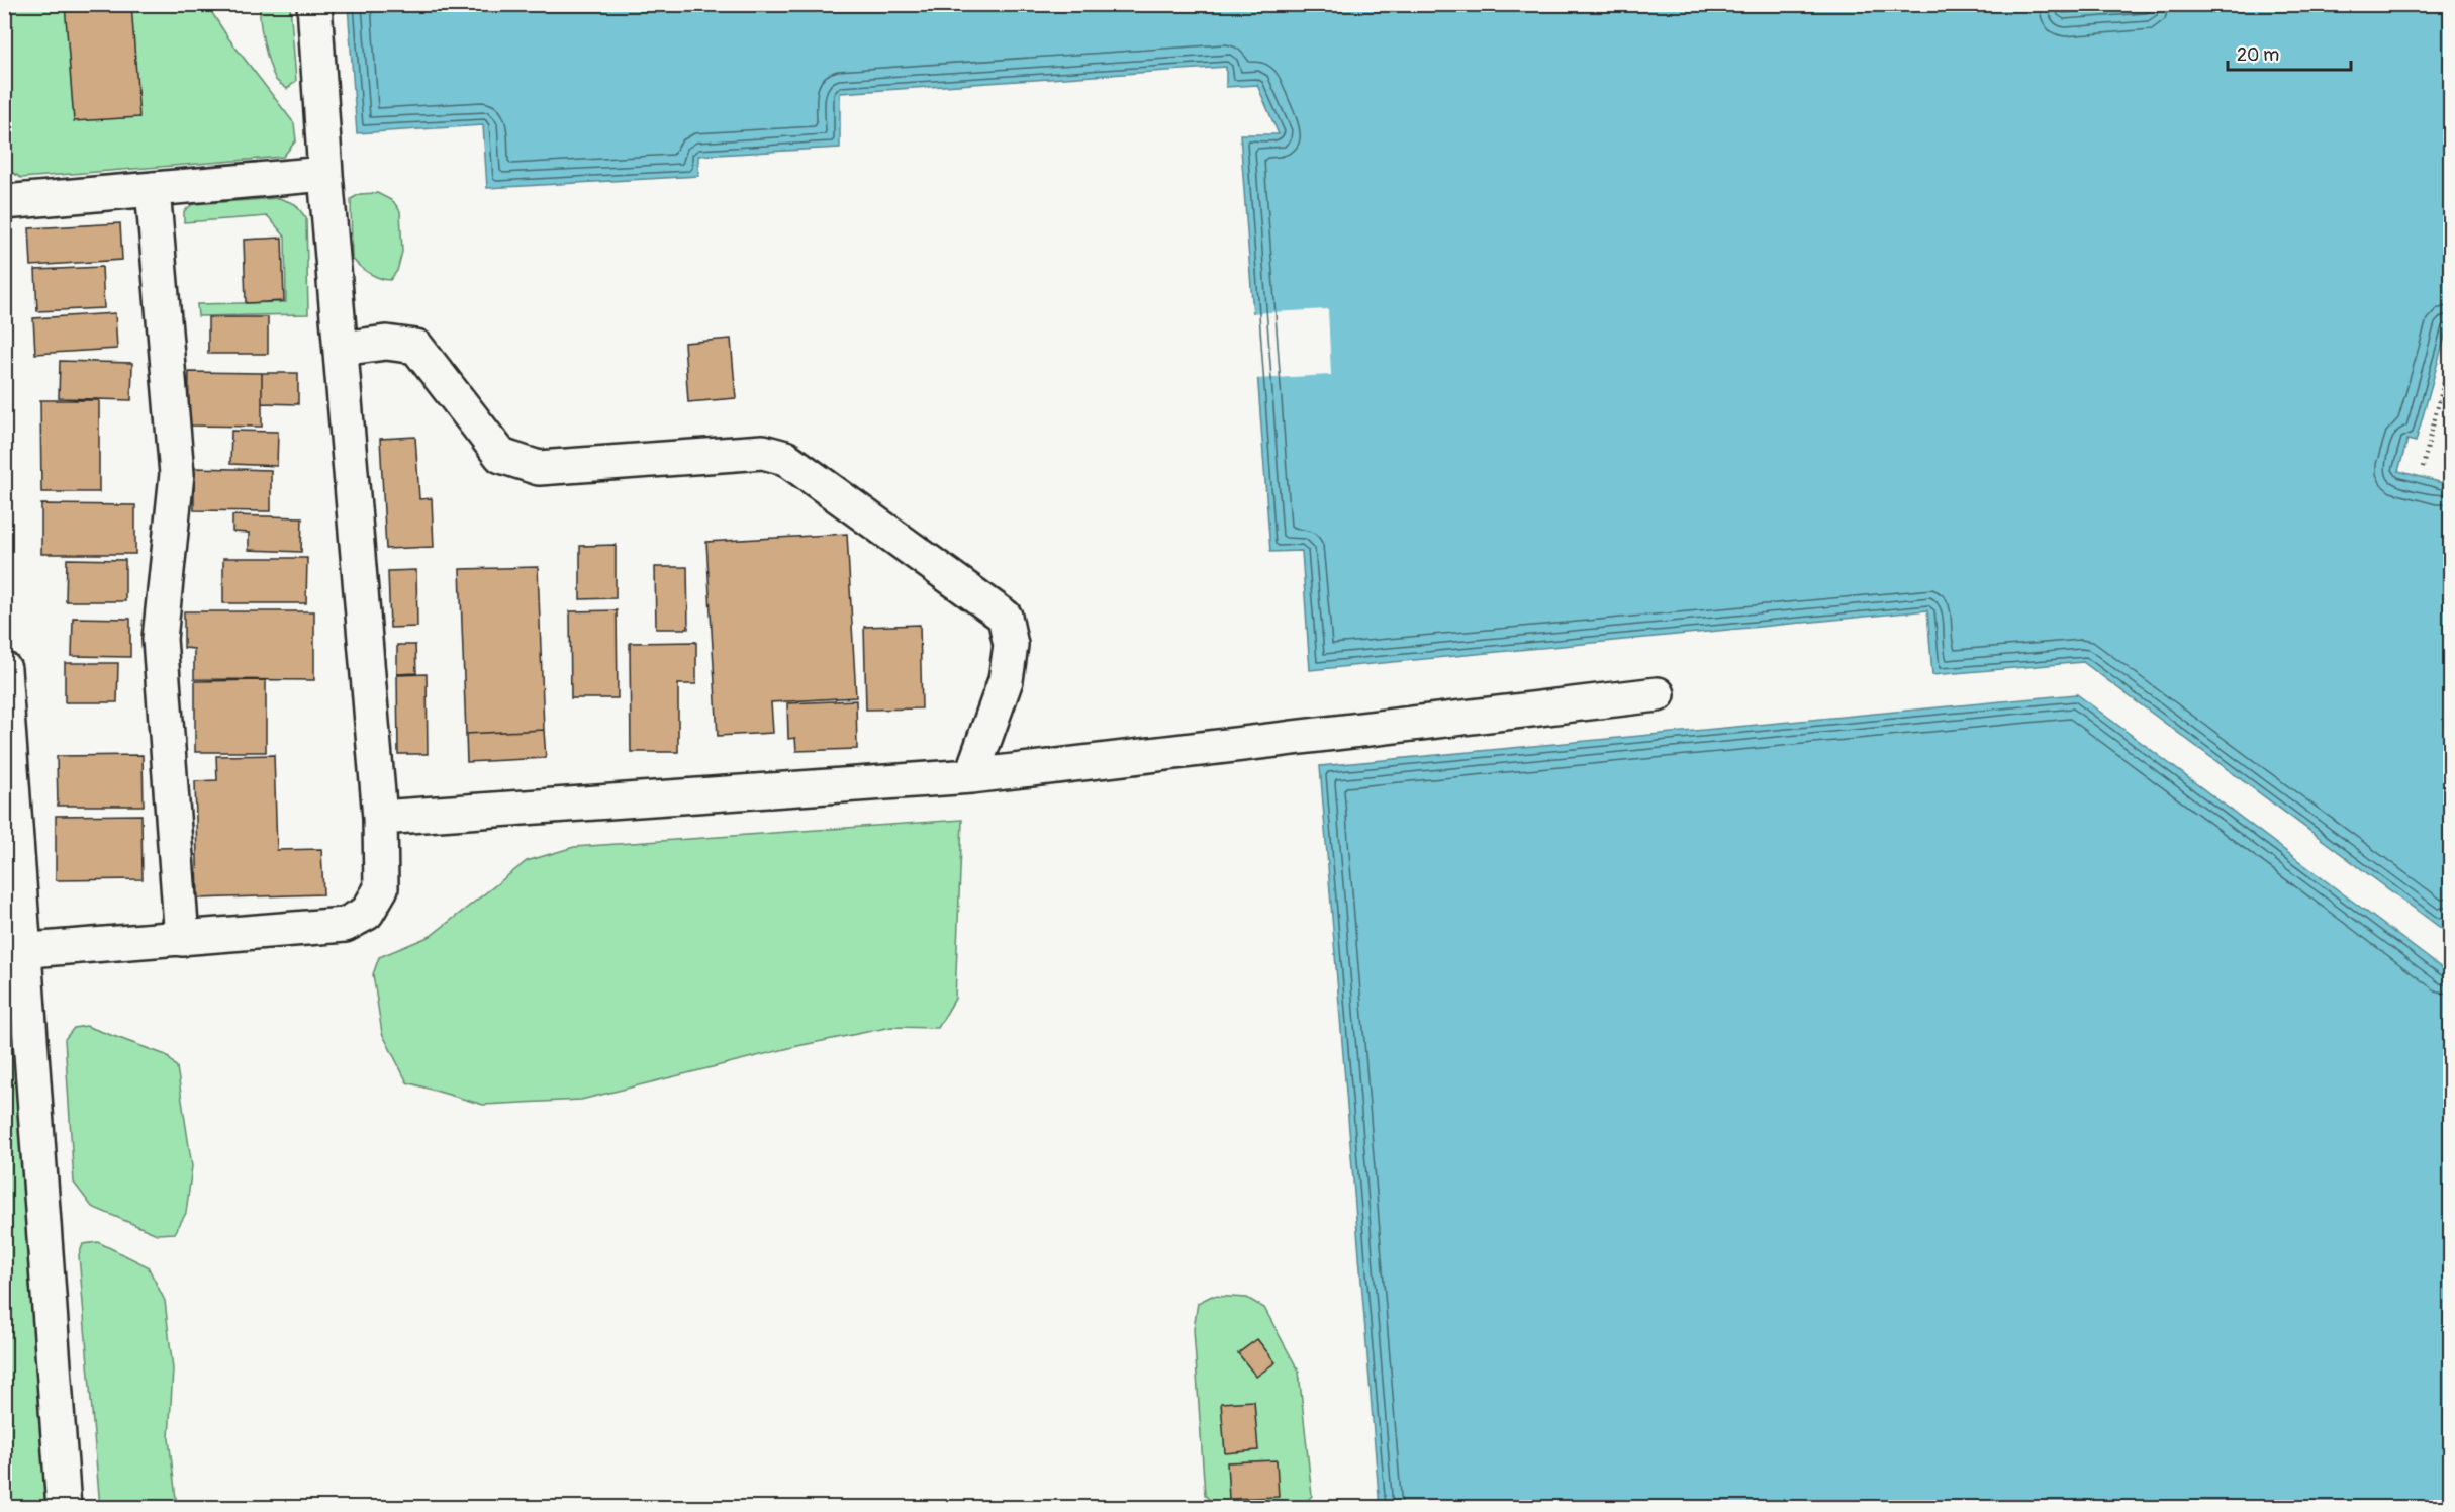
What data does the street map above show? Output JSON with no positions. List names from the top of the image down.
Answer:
{
  "scale_bar": "20 m"
}
